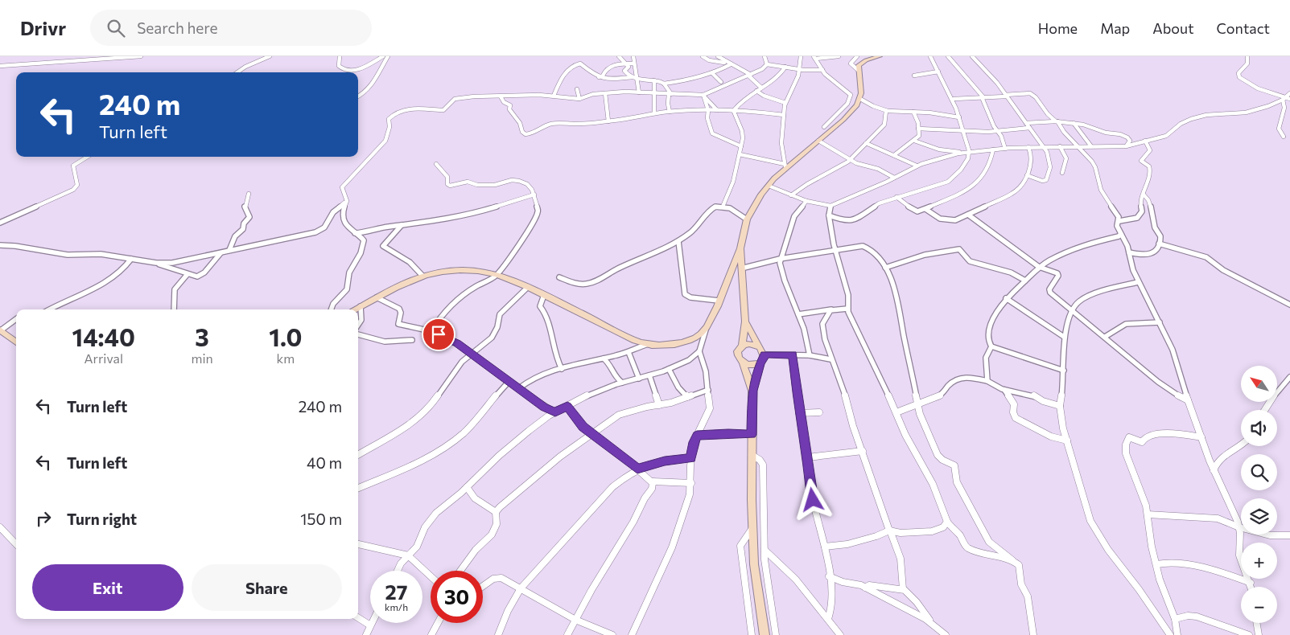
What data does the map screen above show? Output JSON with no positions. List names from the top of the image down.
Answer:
{
  "north": "top left",
  "page": {
    "header": "Drivr",
    "search": "Search here",
    "nav": [
      "Home",
      "Map",
      "About",
      "Contact"
    ],
    "turn": ["240 m", "Turn left"],
    "eta": [
      "14:40",
      "Arrival",
      "3",
      "min",
      "1.0",
      "km"
    ],
    "map_buttons": ["+", "−"],
    "list": [
      {
        "name": "Turn left",
        "value": "240 m"
      },
      {
        "name": "Turn left",
        "value": "40 m"
      },
      {
        "name": "Turn right",
        "value": "150 m"
      }
    ],
    "buttons": ["Exit", "Share"],
    "speed": "27 km/h",
    "limit": "30"
  }
}
